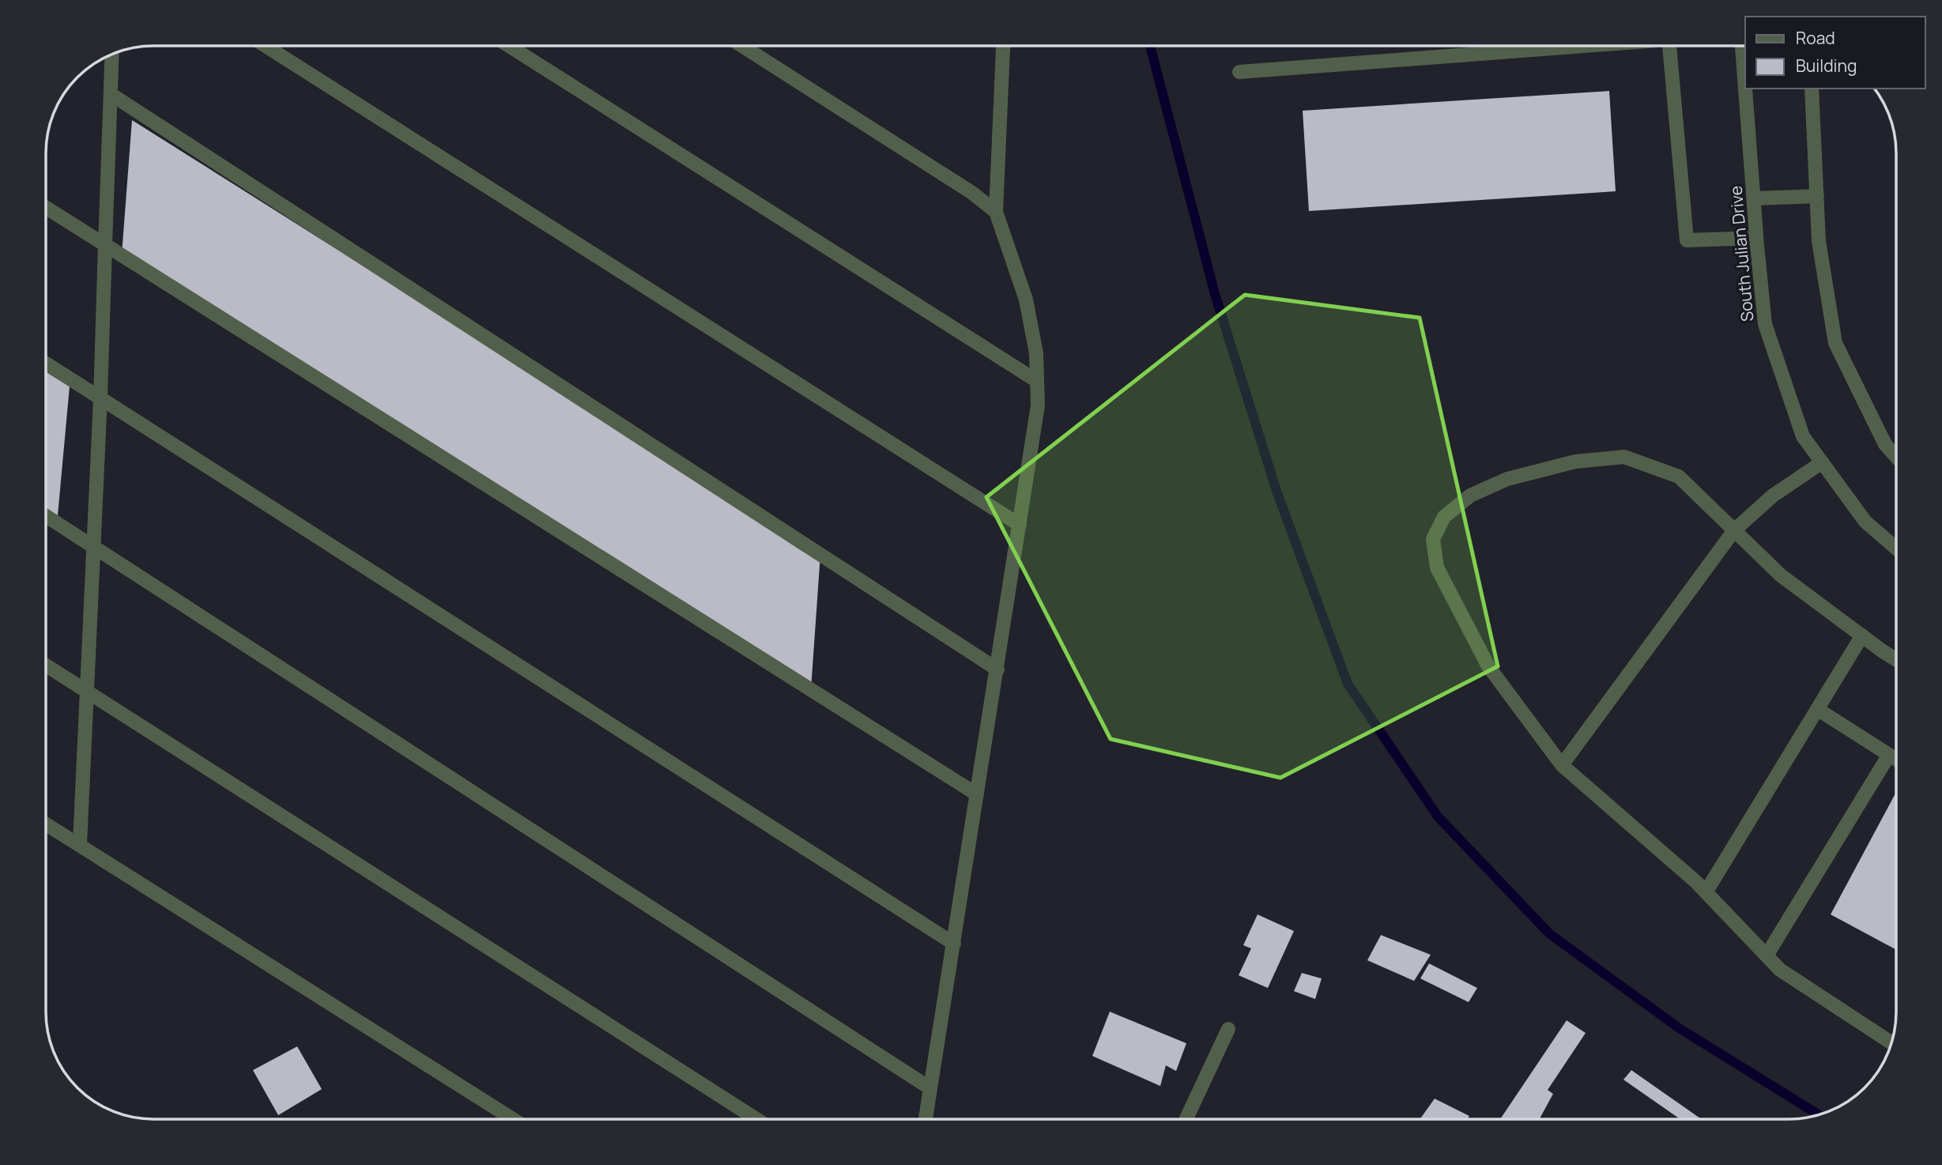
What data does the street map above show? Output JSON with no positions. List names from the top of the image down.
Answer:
{
  "streets": {
    "street": ["South Julian Drive"]
  },
  "legend": ["Road", "Building"]
}
